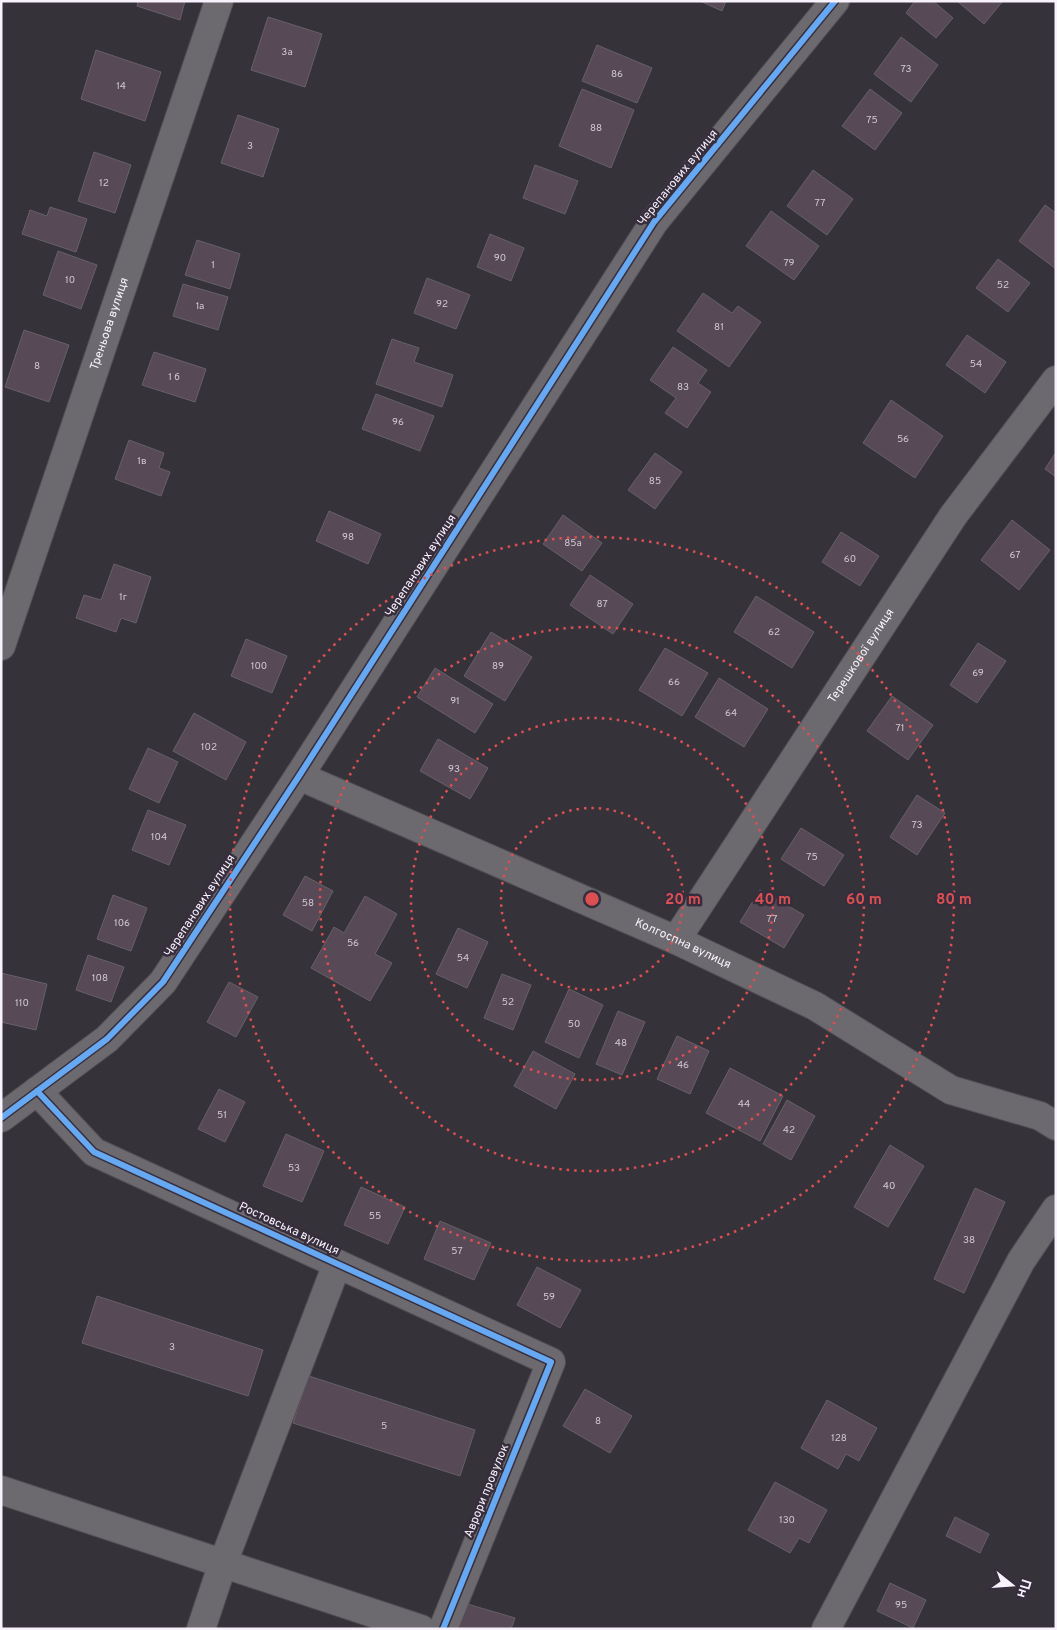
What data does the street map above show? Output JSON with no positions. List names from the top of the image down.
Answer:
{
  "streets": {
    "street": [
      "Черепанових вулиця",
      "Треньова вулиця",
      "Терешкової вулиця",
      "Колгоспна вулиця",
      "Ростовська вулиця",
      "Аврори провулок"
    ]
  },
  "crossings": [
    ["Черепанових вулиця", "Колгоспна вулиця"],
    ["Черепанових вулиця", "Ростовська вулиця"],
    ["Терешкової вулиця", "Колгоспна вулиця"],
    ["Ростовська вулиця", "Аврори провулок"]
  ],
  "house_numbers": [
    "3а",
    "73",
    "86",
    "14",
    "75",
    "88",
    "3",
    "12",
    "77",
    "90",
    "79",
    "1",
    "10",
    "52",
    "92",
    "1а",
    "81",
    "54",
    "8",
    "1 б",
    "83",
    "96",
    "56",
    "1в",
    "85",
    "98",
    "85а",
    "67",
    "60",
    "1г",
    "87",
    "62",
    "100",
    "89",
    "69",
    "66",
    "91",
    "64",
    "71",
    "102",
    "93",
    "73",
    "104",
    "75",
    "58",
    "77",
    "106",
    "56",
    "54",
    "108",
    "52",
    "110",
    "50",
    "48",
    "46",
    "44",
    "51",
    "42",
    "53",
    "40",
    "55",
    "38",
    "57",
    "59",
    "3",
    "8",
    "5",
    "128",
    "130",
    "95"
  ],
  "north": "right",
  "rings": [
    "20 m",
    "40 m",
    "60 m",
    "80 m"
  ]
}
